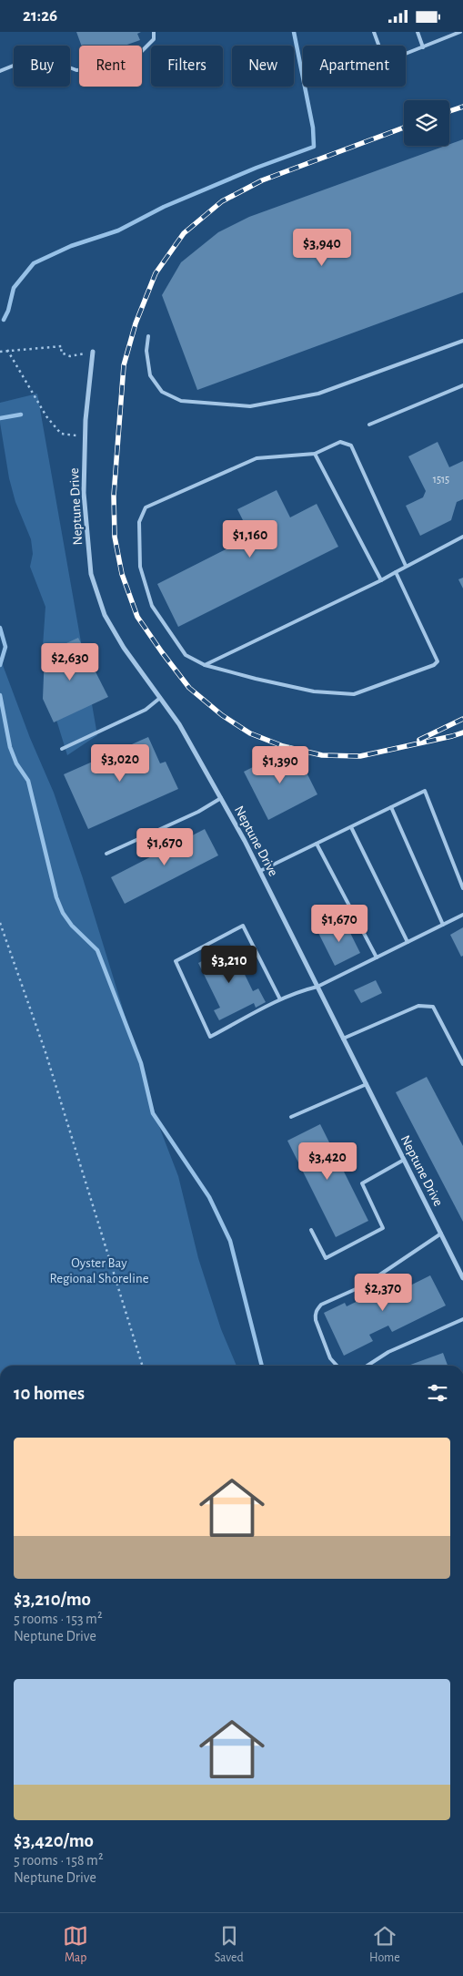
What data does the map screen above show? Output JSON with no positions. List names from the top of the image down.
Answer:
{
  "streets": {
    "street": ["Neptune Drive"]
  },
  "parks": ["Oyster Bay Regional Shoreline"],
  "house_numbers": ["1515"],
  "page": {
    "status": "21:26",
    "chip": [
      "Buy",
      "Rent",
      "Filters",
      "New",
      "Apartment"
    ],
    "price": [
      "$3,940",
      "$1,160",
      "$2,630",
      "$3,020",
      "$1,390",
      "$1,670",
      "$1,670",
      "$3,210",
      "$3,420",
      "$2,370"
    ],
    "heading": "10 homes",
    "list": [
      {
        "name": "$3,210/mo",
        "note": "5 rooms · 153 m² · Neptune Drive"
      },
      {
        "name": "$3,420/mo",
        "note": "5 rooms · 158 m² · Neptune Drive"
      }
    ],
    "tabs": ["Map", "Saved", "Home"]
  }
}
